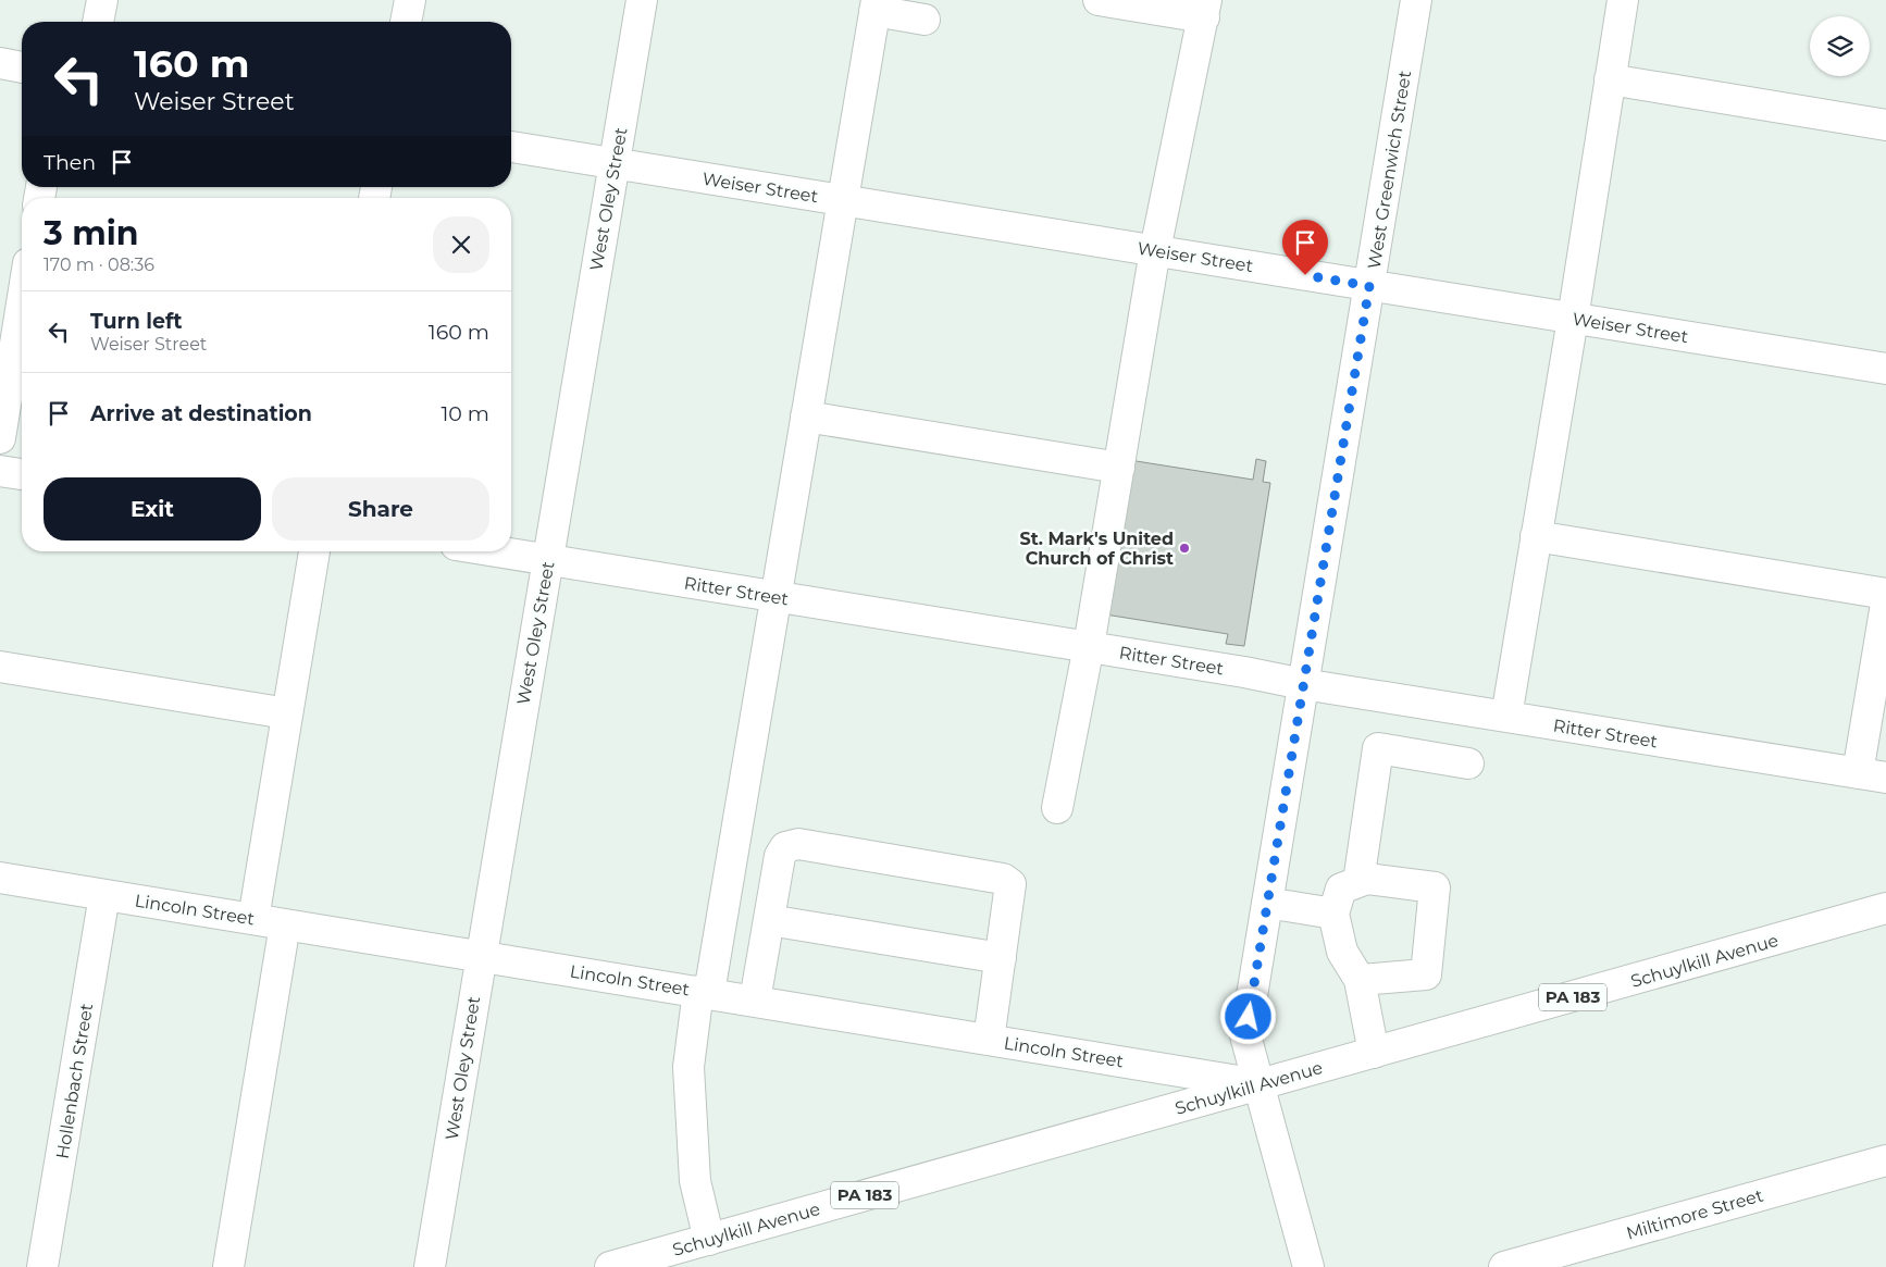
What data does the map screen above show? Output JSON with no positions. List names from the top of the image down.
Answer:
{
  "streets": {
    "street": [
      "West Greenwich Street",
      "Weiser Street",
      "West Oley Street",
      "Ritter Street",
      "Lincoln Street",
      "Schuylkill Avenue",
      "PA 183",
      "Hollenbach Street",
      "Miltimore Street"
    ]
  },
  "crossings": [
    ["West Greenwich Street", "Weiser Street"],
    ["West Greenwich Street", "Ritter Street"],
    ["West Greenwich Street", "Lincoln Street"],
    ["West Greenwich Street", "Schuylkill Avenue"],
    ["Weiser Street", "West Oley Street"],
    ["West Oley Street", "Ritter Street"],
    ["West Oley Street", "Lincoln Street"],
    ["Lincoln Street", "Schuylkill Avenue"],
    ["Lincoln Street", "Hollenbach Street"]
  ],
  "places": ["St. Mark's United Church of Christ"],
  "page": {
    "turn": ["160 m", "Weiser Street"],
    "then": "Then",
    "heading": ["3 min", "170 m · 08:36"],
    "list": [
      {
        "name": "Turn left",
        "note": "Weiser Street",
        "value": "160 m"
      },
      {
        "name": "Arrive at destination",
        "value": "10 m"
      }
    ],
    "buttons": ["Exit", "Share"]
  }
}
